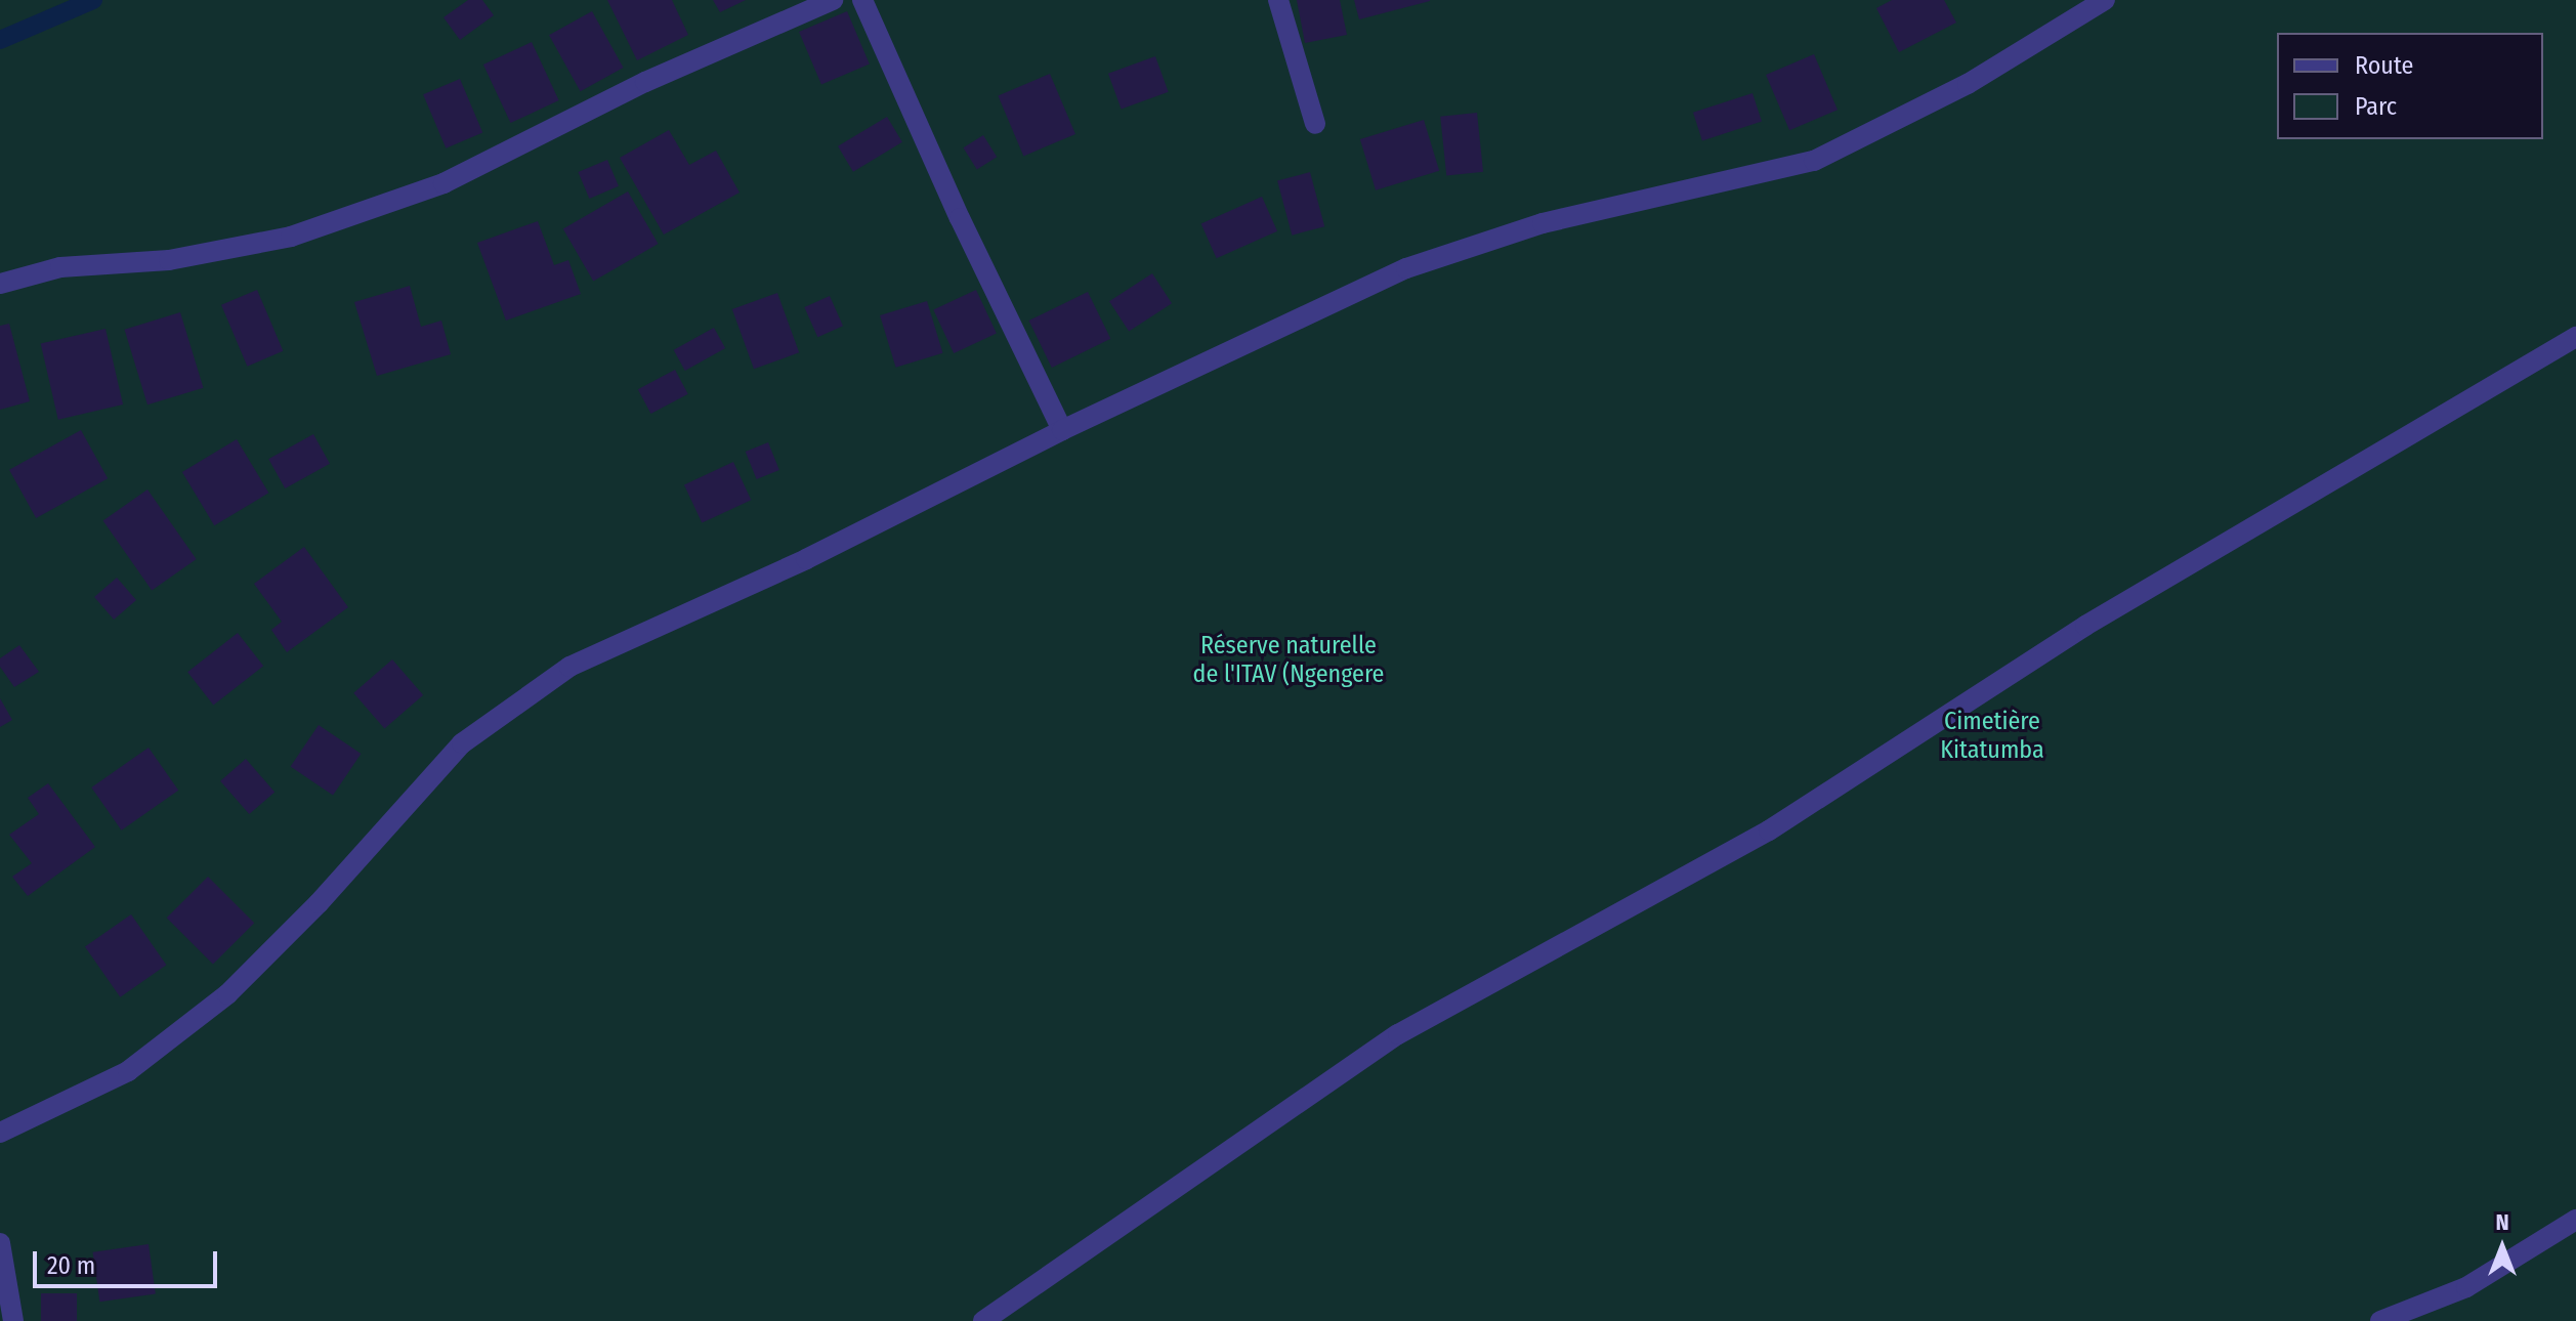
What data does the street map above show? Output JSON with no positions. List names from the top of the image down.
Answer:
{
  "parks": ["Réserve naturelle de l'ITAV (Ngengere", "Cimetière Kitatumba"],
  "legend": ["Route", "Parc"],
  "scale_bar": "20 m",
  "north": "top"
}
